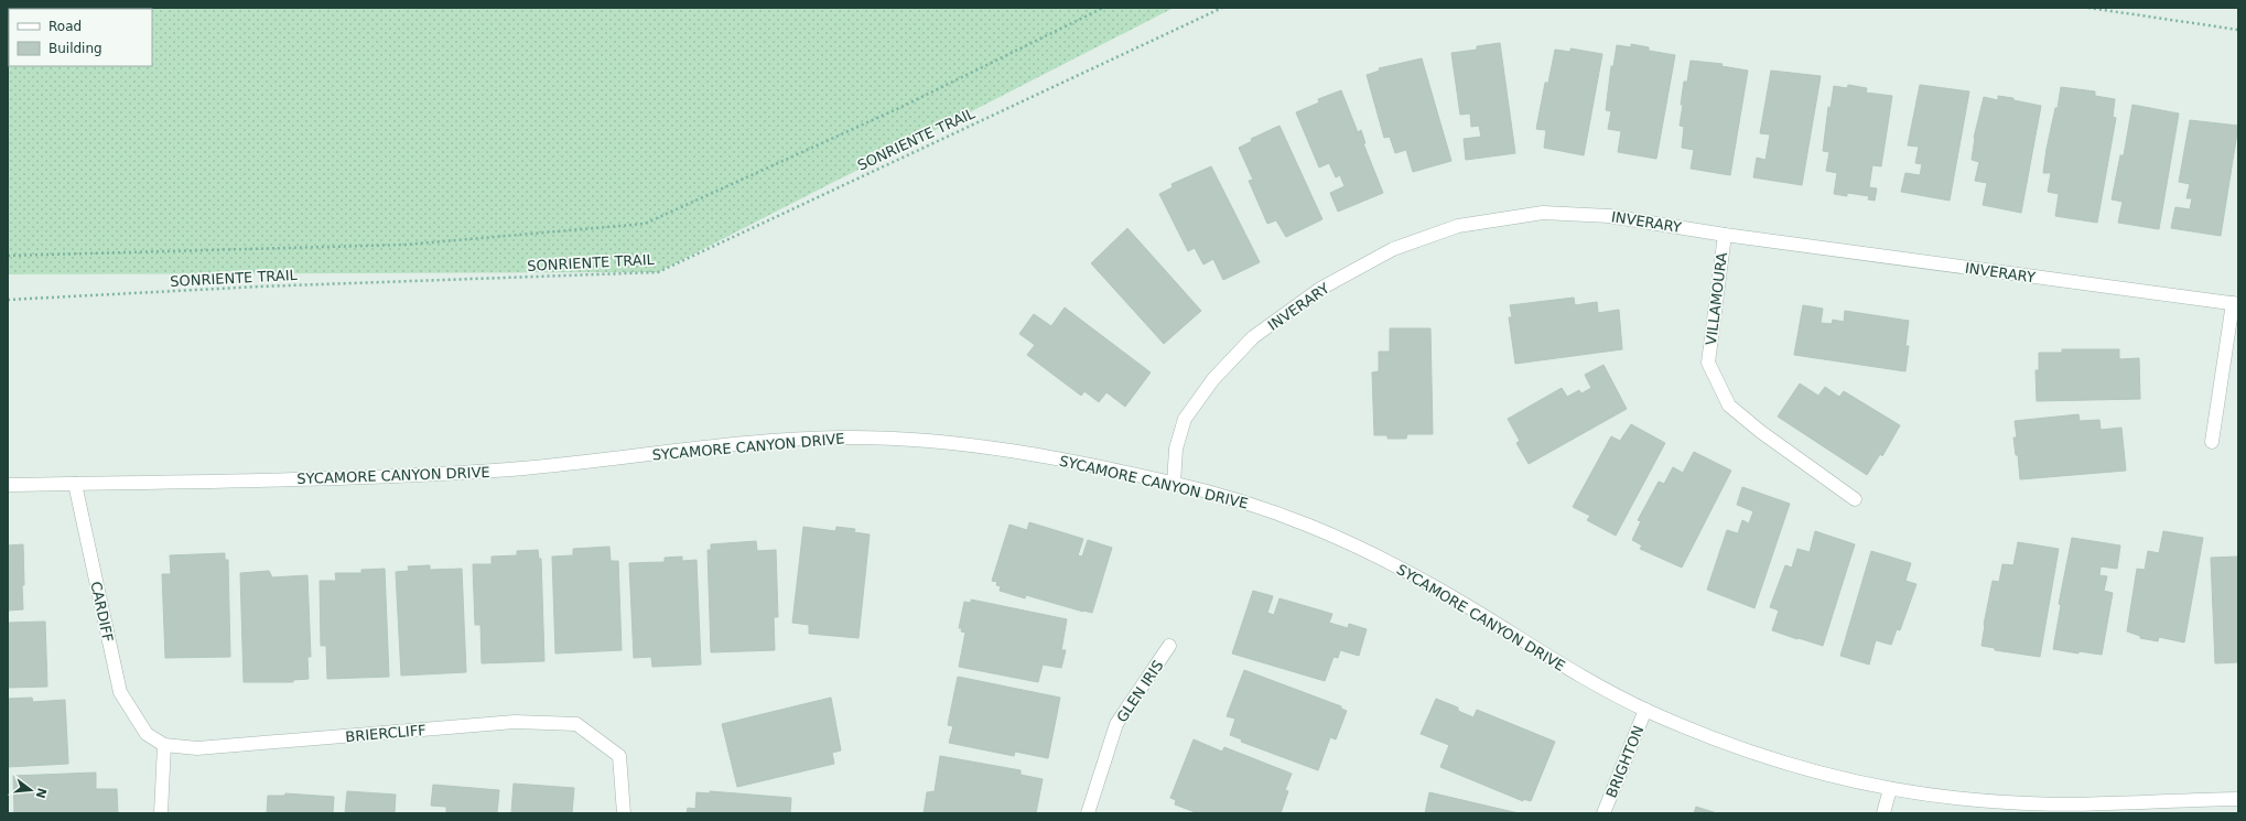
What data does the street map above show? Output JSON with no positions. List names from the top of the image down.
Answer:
{
  "streets": {
    "street": [
      "INVERARY",
      "VILLAMOURA",
      "SYCAMORE CANYON DRIVE",
      "CARDIFF",
      "GLEN IRIS",
      "BRIERCLIFF",
      "BRIGHTON"
    ],
    "path": ["SONRIENTE TRAIL"]
  },
  "crossings": [
    ["INVERARY", "VILLAMOURA"],
    ["INVERARY", "SYCAMORE CANYON DRIVE"],
    ["SYCAMORE CANYON DRIVE", "CARDIFF"],
    ["SYCAMORE CANYON DRIVE", "BRIGHTON"],
    ["CARDIFF", "BRIERCLIFF"]
  ],
  "legend": ["Road", "Building"],
  "north": "right"
}
